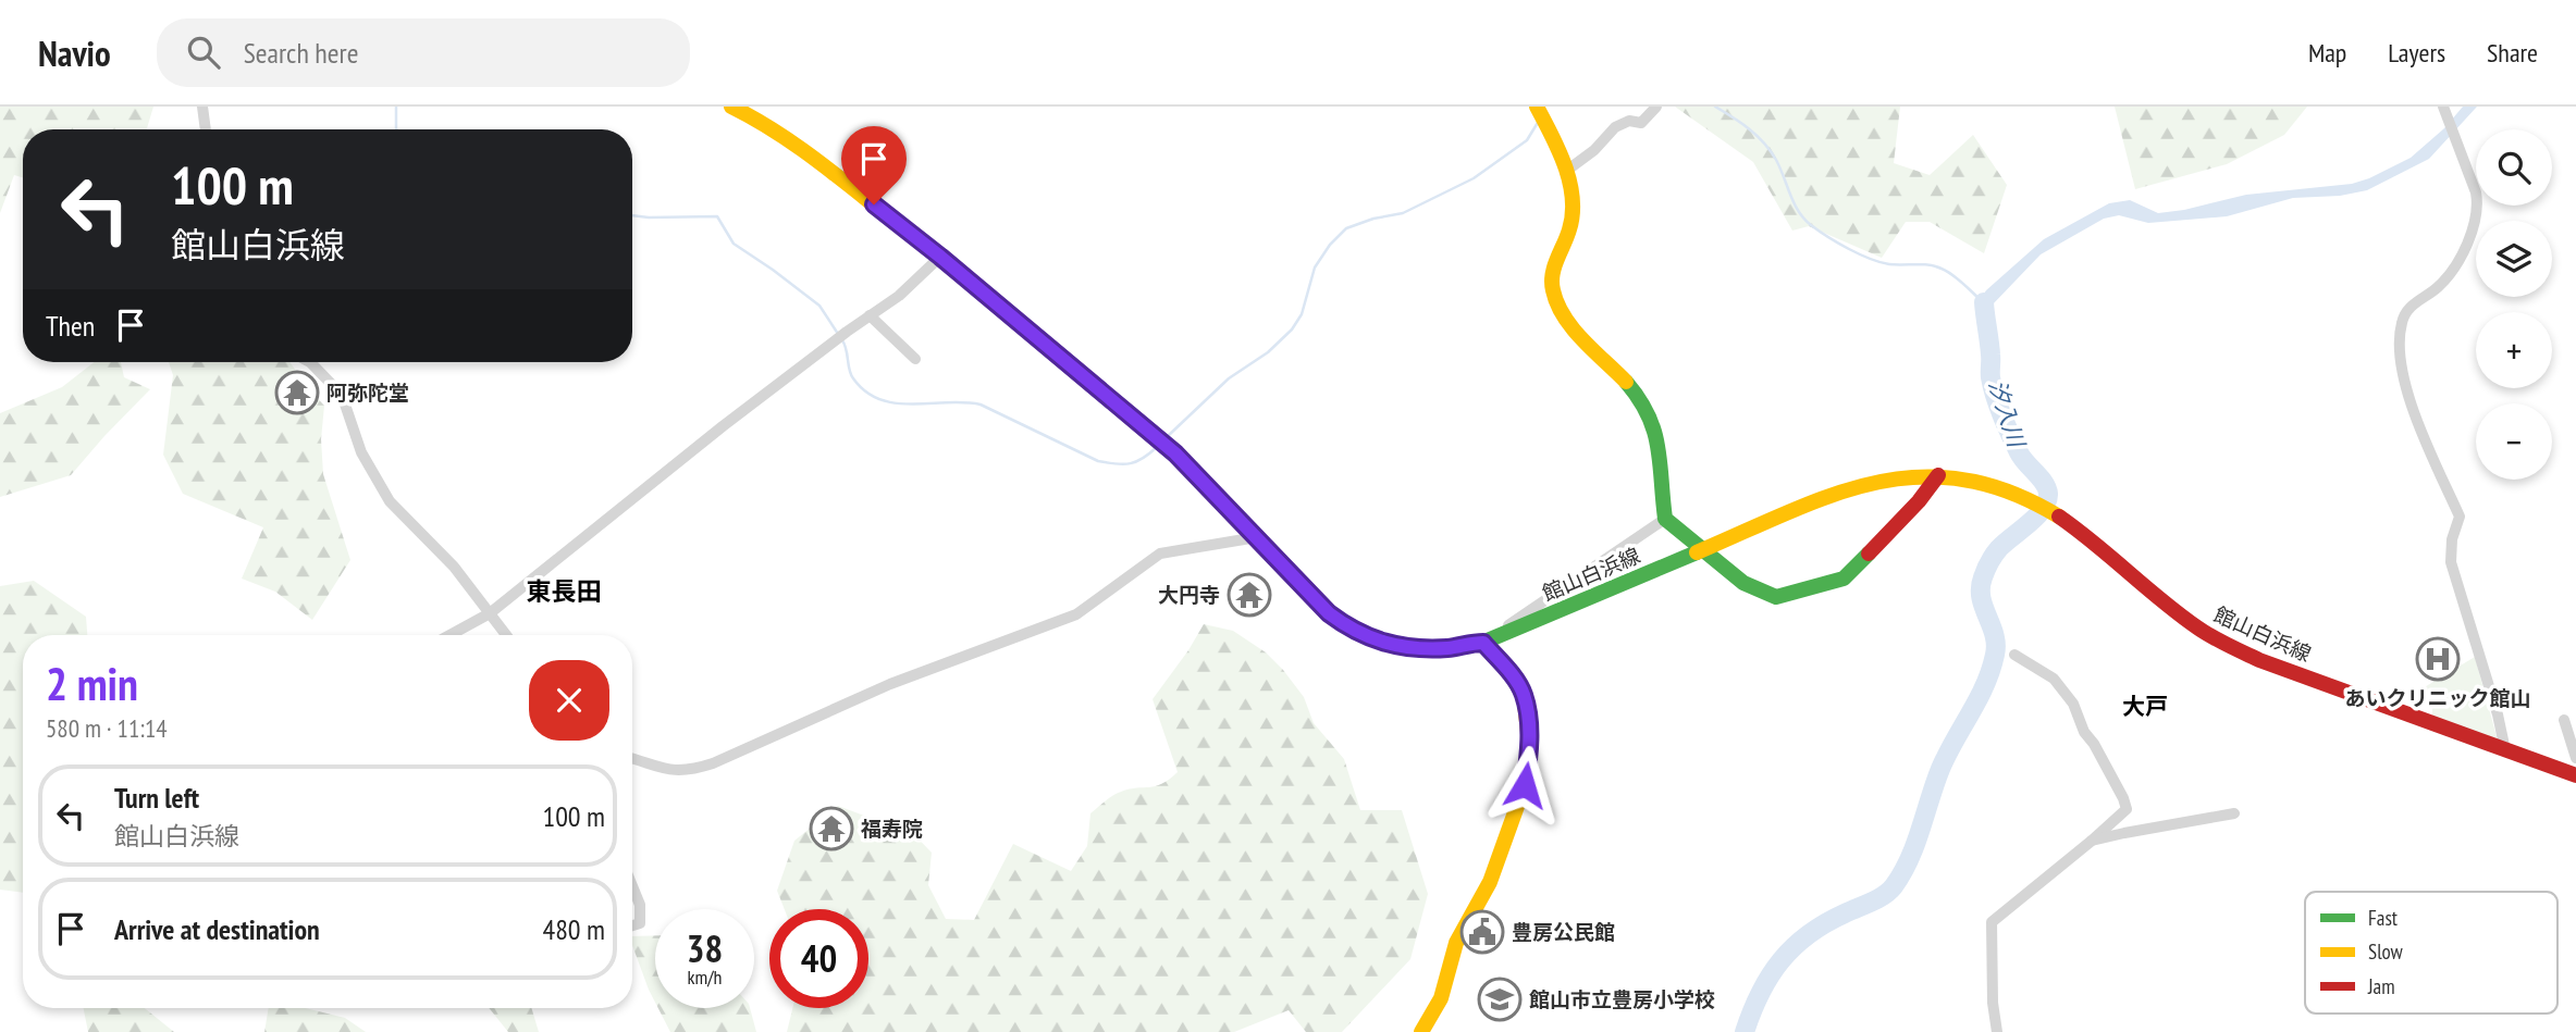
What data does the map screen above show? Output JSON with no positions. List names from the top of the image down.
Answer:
{
  "streets": {
    "main road": ["館山白浜線"]
  },
  "districts": ["東長田", "大戸"],
  "water": ["汐入川"],
  "places": {
    "temple": ["阿弥陀堂", "大円寺", "福寿院"],
    "hospital": ["あいクリニック館山"],
    "public building": ["豊房公民館"],
    "school or university": ["館山市立豊房小学校"]
  },
  "legend": ["Fast", "Slow", "Jam"],
  "page": {
    "header": "Navio",
    "search": "Search here",
    "nav": ["Map", "Layers", "Share"],
    "map_buttons": ["+", "−"],
    "turn": ["100 m", "館山白浜線"],
    "then": "Then",
    "heading": ["2 min", "580 m · 11:14"],
    "list": [
      {
        "name": "Turn left",
        "note": "館山白浜線",
        "value": "100 m"
      },
      {
        "name": "Arrive at destination",
        "value": "480 m"
      }
    ],
    "speed": "38 km/h",
    "limit": "40"
  }
}
